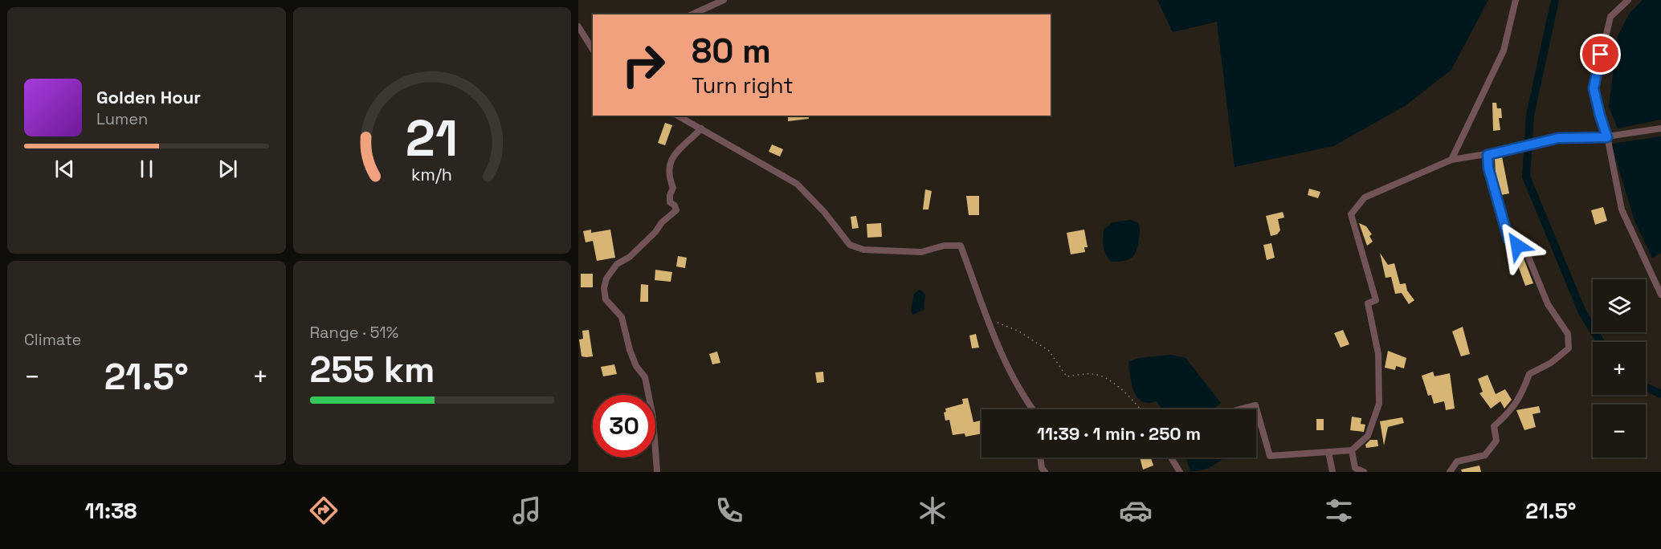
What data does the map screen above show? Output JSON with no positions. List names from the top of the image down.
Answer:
{
  "page": {
    "turn": ["80 m", "Turn right"],
    "song": ["Golden Hour", "Lumen"],
    "tile": [
      "Climate",
      ["Range · 51%", "255 km"]
    ],
    "map_buttons": ["+", "−"],
    "heat": ["−", "21.5°", "+"],
    "limit": "30",
    "trip": "11:39 · 1 min · 250 m",
    "tabs": ["11:38", "21.5°"],
    "gauge": ["21", "km/h"]
  }
}
